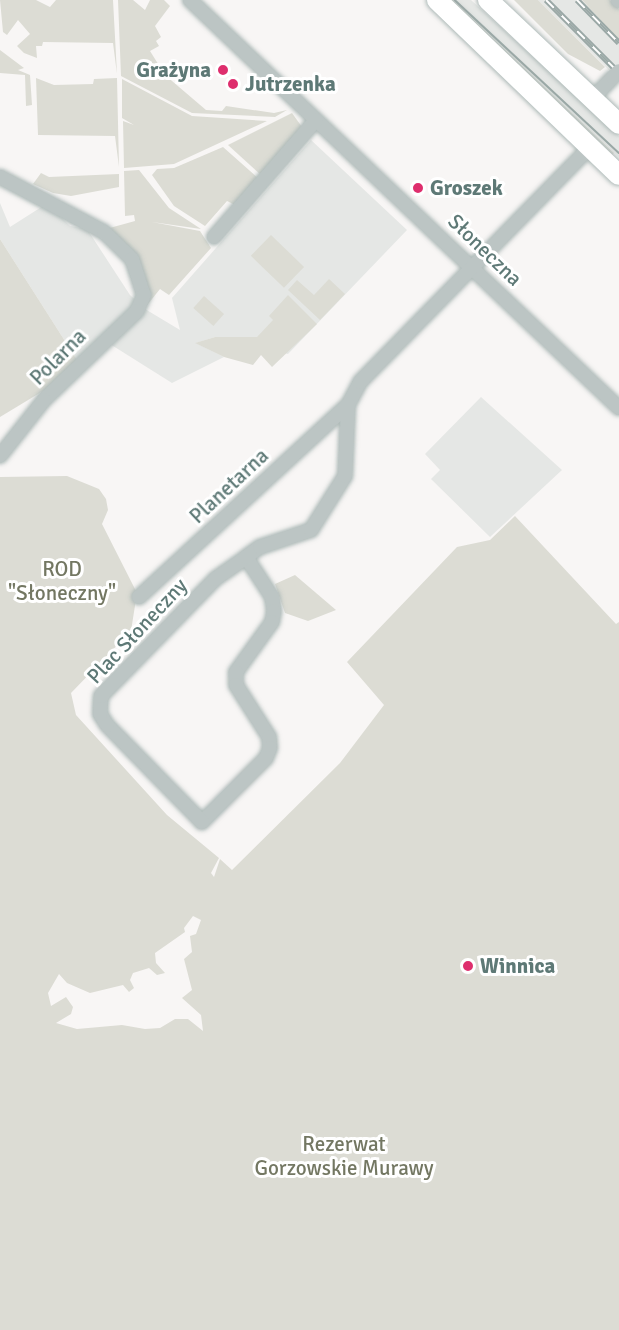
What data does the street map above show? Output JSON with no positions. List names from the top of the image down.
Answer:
{
  "streets": {
    "street": [
      "Słoneczna",
      "Polarna",
      "Planetarna",
      "Plac Słoneczny"
    ]
  },
  "crossings": [
    ["Słoneczna", "Plac Słoneczny"],
    ["Planetarna", "Plac Słoneczny"]
  ],
  "parks": ["ROD \"Słoneczny\"", "Rezerwat Gorzowskie Murawy"],
  "places": [
    "Grażyna",
    "Jutrzenka",
    "Groszek",
    "Winnica"
  ]
}
